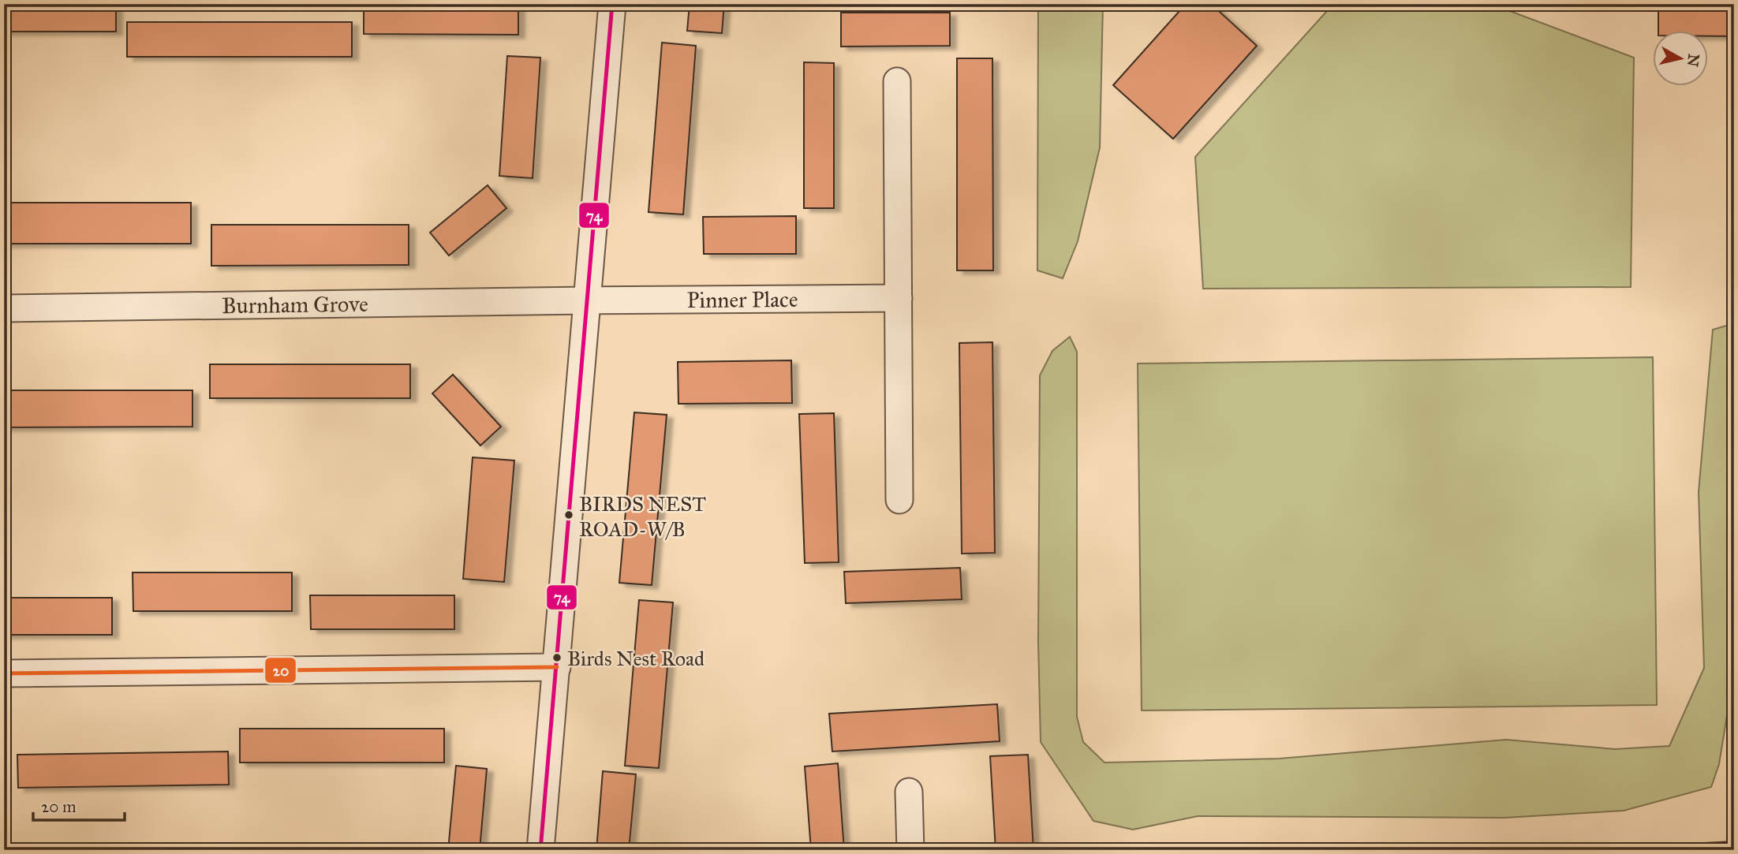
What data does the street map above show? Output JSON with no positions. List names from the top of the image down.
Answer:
{
  "streets": {
    "street": ["Pinner Place", "Burnham Grove"]
  },
  "crossings": [
    ["Pinner Place", "Burnham Grove"]
  ],
  "places": ["BIRDS NEST ROAD-W/B", "Birds Nest Road"],
  "lines": ["transit line 74", "transit line 20"],
  "scale_bar": "20 m",
  "north": "right"
}
